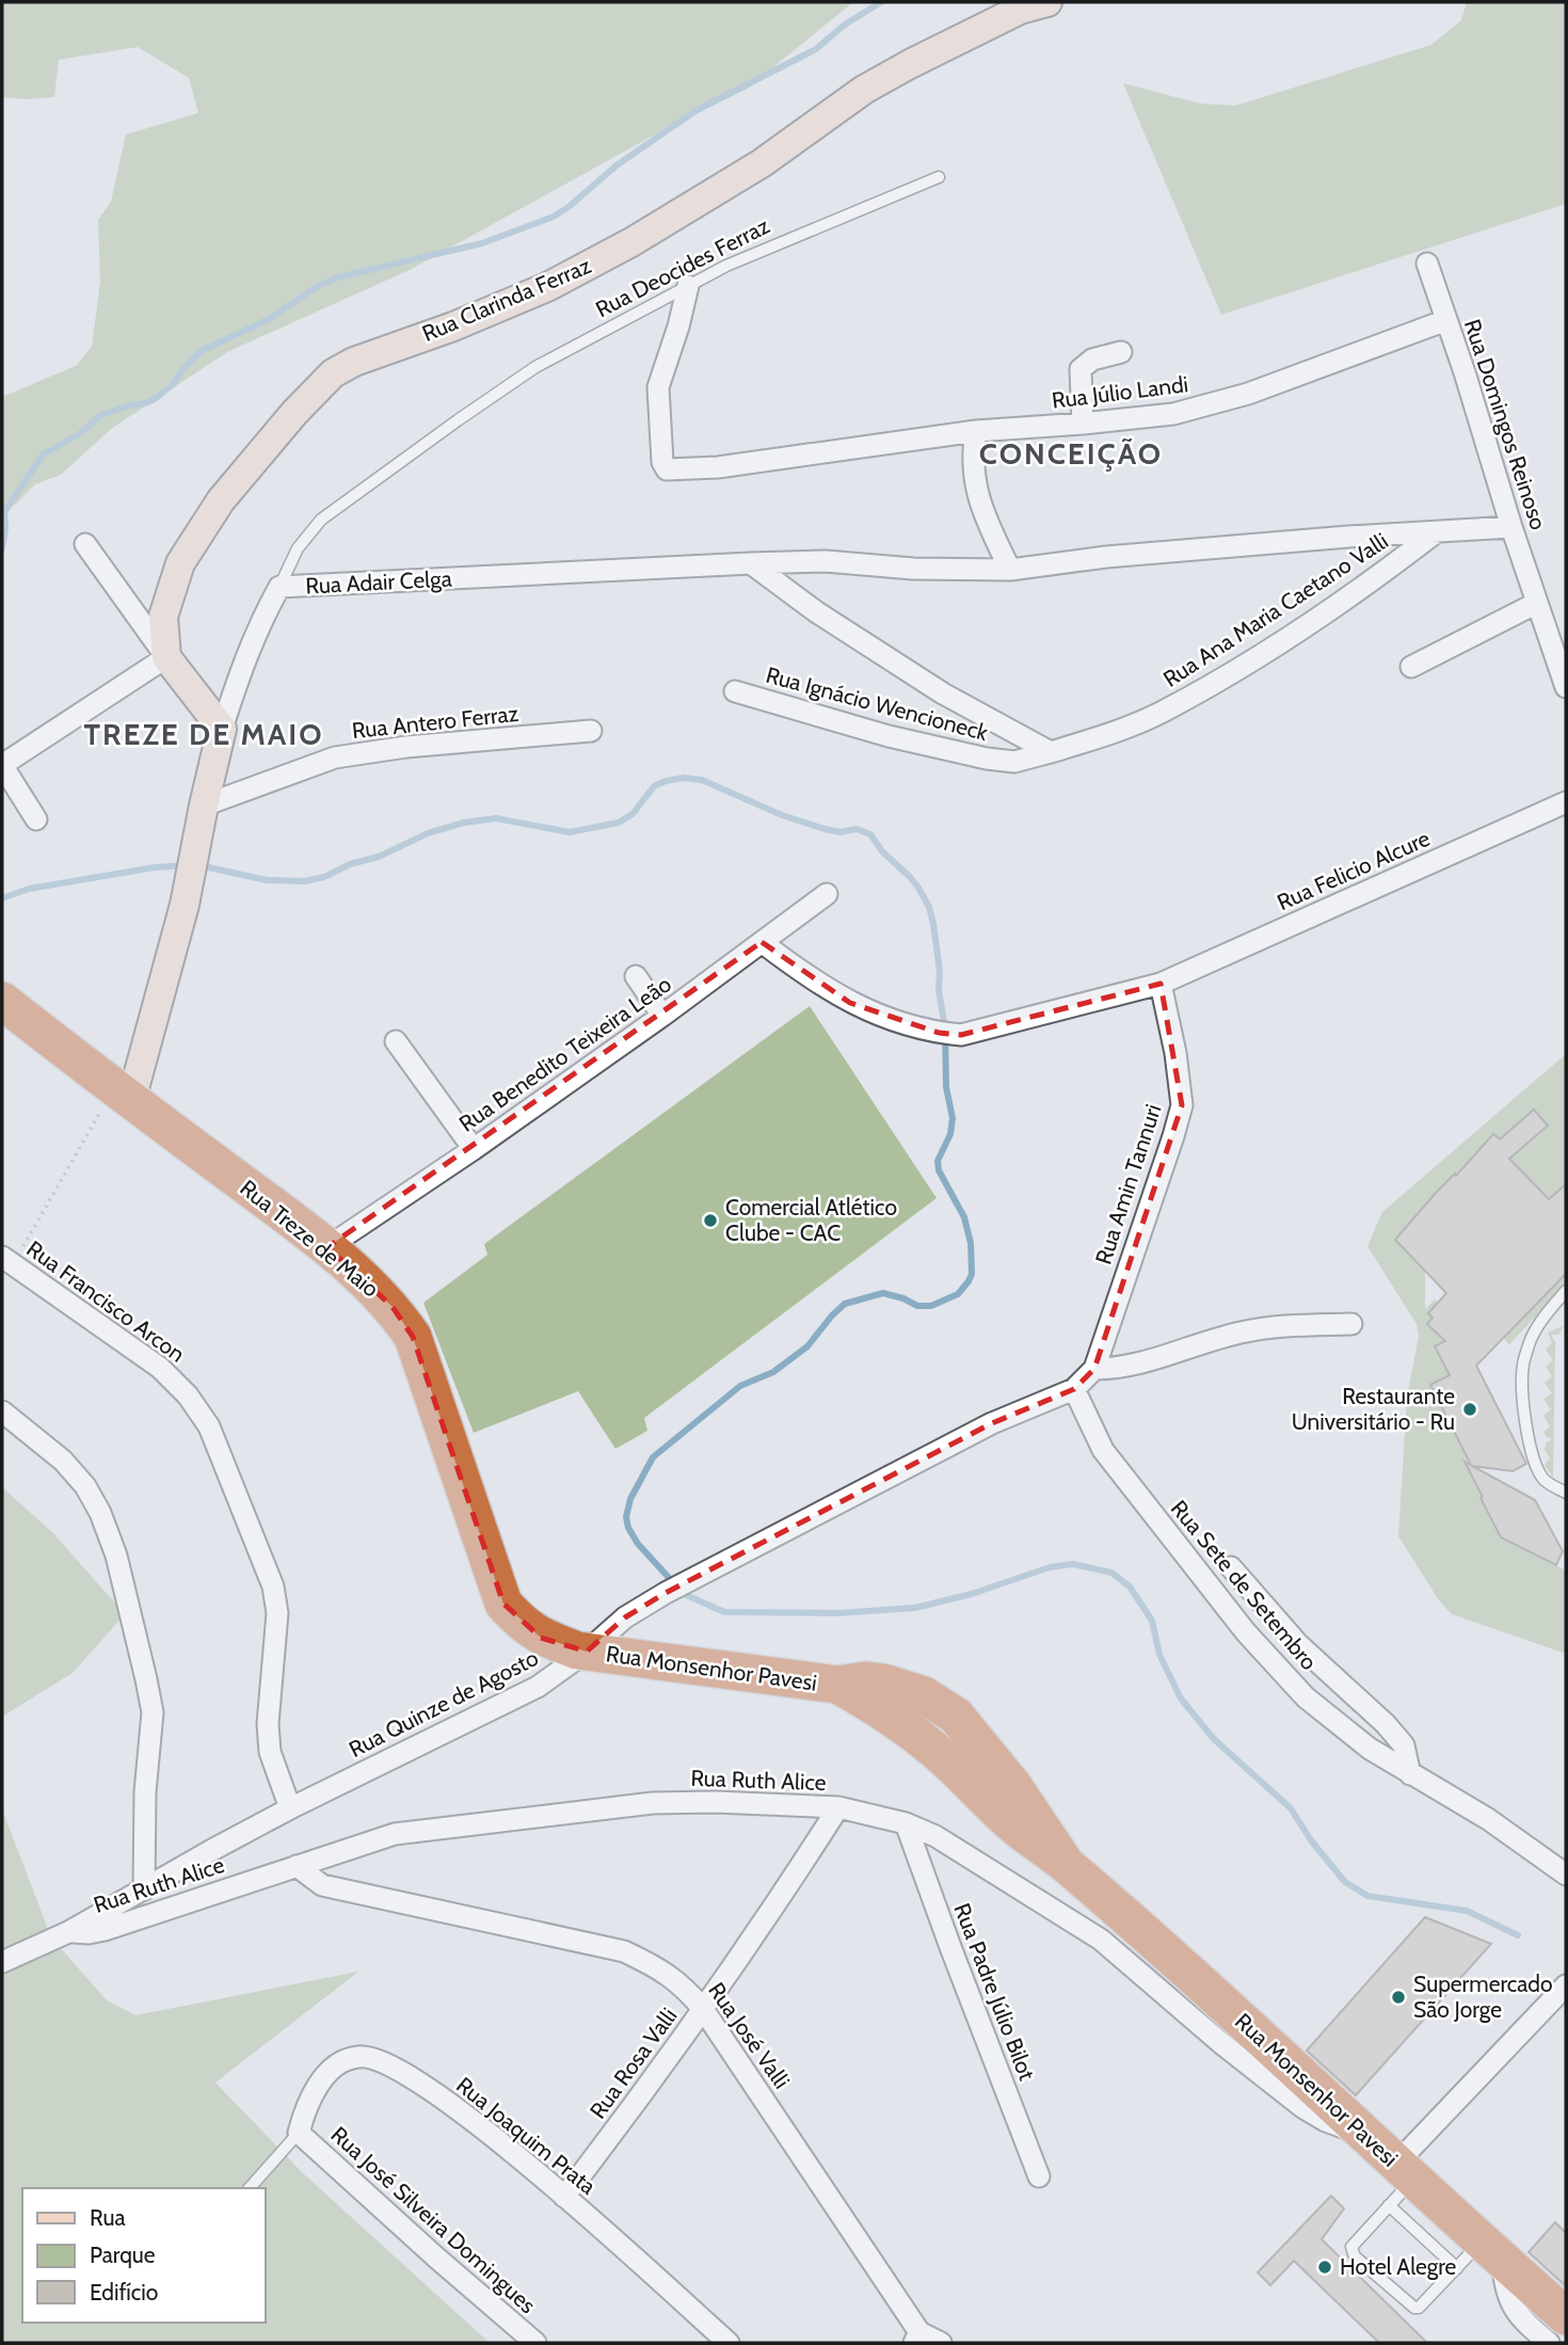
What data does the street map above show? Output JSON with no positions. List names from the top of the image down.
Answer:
{
  "streets": {
    "highway": ["Rua Treze de Maio", "Rua Monsenhor Pavesi"],
    "street": [
      "Rua Clarinda Ferraz",
      "Rua Júlio Landi",
      "Rua Domingos Reinoso",
      "Rua Adair Celga",
      "Rua Ana Maria Caetano Valli",
      "Rua Ignácio Wencioneck",
      "Rua Antero Ferraz",
      "Rua Felicio Alcure",
      "Rua Benedito Teixeira Leão",
      "Rua Amin Tannuri",
      "Rua Francisco Arcon",
      "Rua Sete de Setembro",
      "Rua Quinze de Agosto",
      "Rua Ruth Alice",
      "Rua Padre Júlio Bilot",
      "Rua José Valli",
      "Rua Rosa Valli",
      "Rua Joaquim Prata",
      "Rua José Silveira Domingues"
    ],
    "lane": ["Rua Deocides Ferraz"]
  },
  "crossings": [
    ["Rua Deocides Ferraz", "Rua Júlio Landi"],
    ["Rua Deocides Ferraz", "Rua Adair Celga"],
    ["Rua Júlio Landi", "Rua Domingos Reinoso"],
    ["Rua Adair Celga", "Rua Antero Ferraz"],
    ["Rua Adair Celga", "Rua Treze de Maio"],
    ["Rua Ana Maria Caetano Valli", "Rua Ignácio Wencioneck"],
    ["Rua Felicio Alcure", "Rua Benedito Teixeira Leão"],
    ["Rua Felicio Alcure", "Rua Amin Tannuri"],
    ["Rua Benedito Teixeira Leão", "Rua Treze de Maio"],
    ["Rua Amin Tannuri", "Rua Sete de Setembro"],
    ["Rua Amin Tannuri", "Rua Quinze de Agosto"],
    ["Rua Treze de Maio", "Rua Monsenhor Pavesi"],
    ["Rua Treze de Maio", "Rua Quinze de Agosto"],
    ["Rua Francisco Arcon", "Rua Quinze de Agosto"],
    ["Rua Sete de Setembro", "Rua Quinze de Agosto"],
    ["Rua Monsenhor Pavesi", "Rua Quinze de Agosto"],
    ["Rua Monsenhor Pavesi", "Rua Ruth Alice"],
    ["Rua Quinze de Agosto", "Rua Ruth Alice"],
    ["Rua Ruth Alice", "Rua Padre Júlio Bilot"],
    ["Rua Ruth Alice", "Rua José Valli"],
    ["Rua Ruth Alice", "Rua Rosa Valli"],
    ["Rua José Valli", "Rua Rosa Valli"],
    ["Rua Rosa Valli", "Rua Joaquim Prata"],
    ["Rua Joaquim Prata", "Rua José Silveira Domingues"]
  ],
  "districts": ["CONCEIÇÃO", "TREZE DE MAIO"],
  "places": [
    "Comercial Atlético Clube - CAC",
    "Restaurante Universitário - Ru",
    "Supermercado São Jorge",
    "Hotel Alegre"
  ],
  "legend": ["Rua", "Parque", "Edifício"]
}
